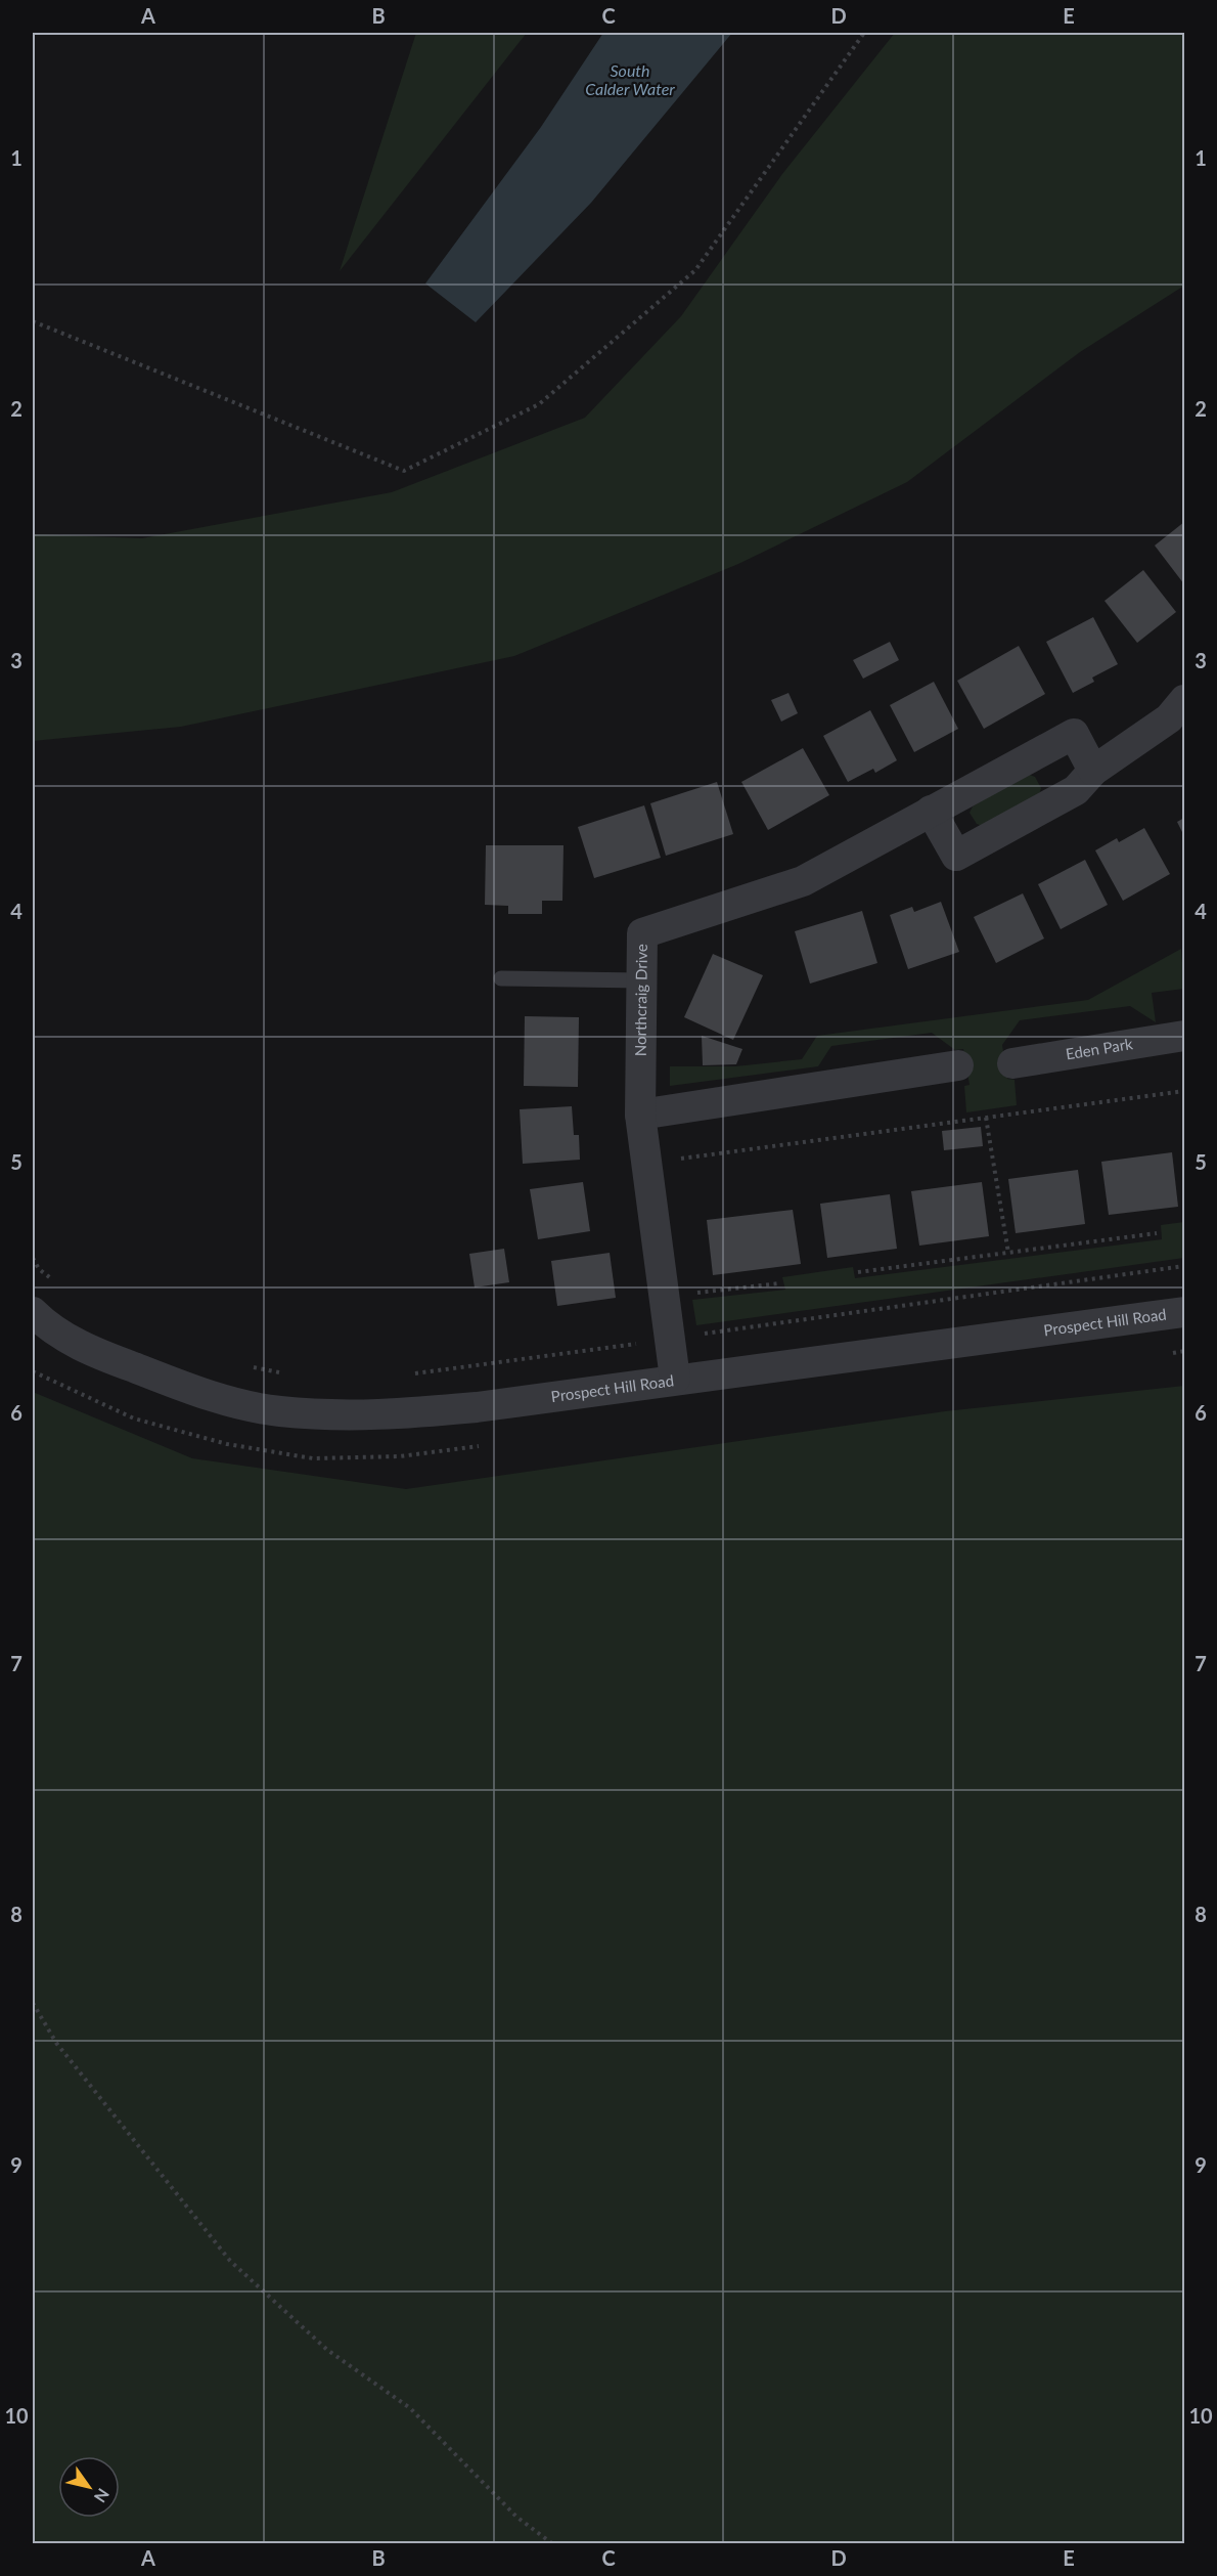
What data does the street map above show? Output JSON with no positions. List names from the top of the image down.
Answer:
{
  "streets": {
    "street": ["Northcraig Drive", "Eden Park", "Prospect Hill Road"]
  },
  "crossings": [
    ["Northcraig Drive", "Prospect Hill Road"]
  ],
  "water": ["South Calder Water"],
  "north": "bottom right",
  "grid": {
    "columns": [
      "A",
      "B",
      "C",
      "D",
      "E"
    ],
    "rows": [
      "1",
      "2",
      "3",
      "4",
      "5",
      "6",
      "7",
      "8",
      "9",
      "10"
    ]
  }
}
